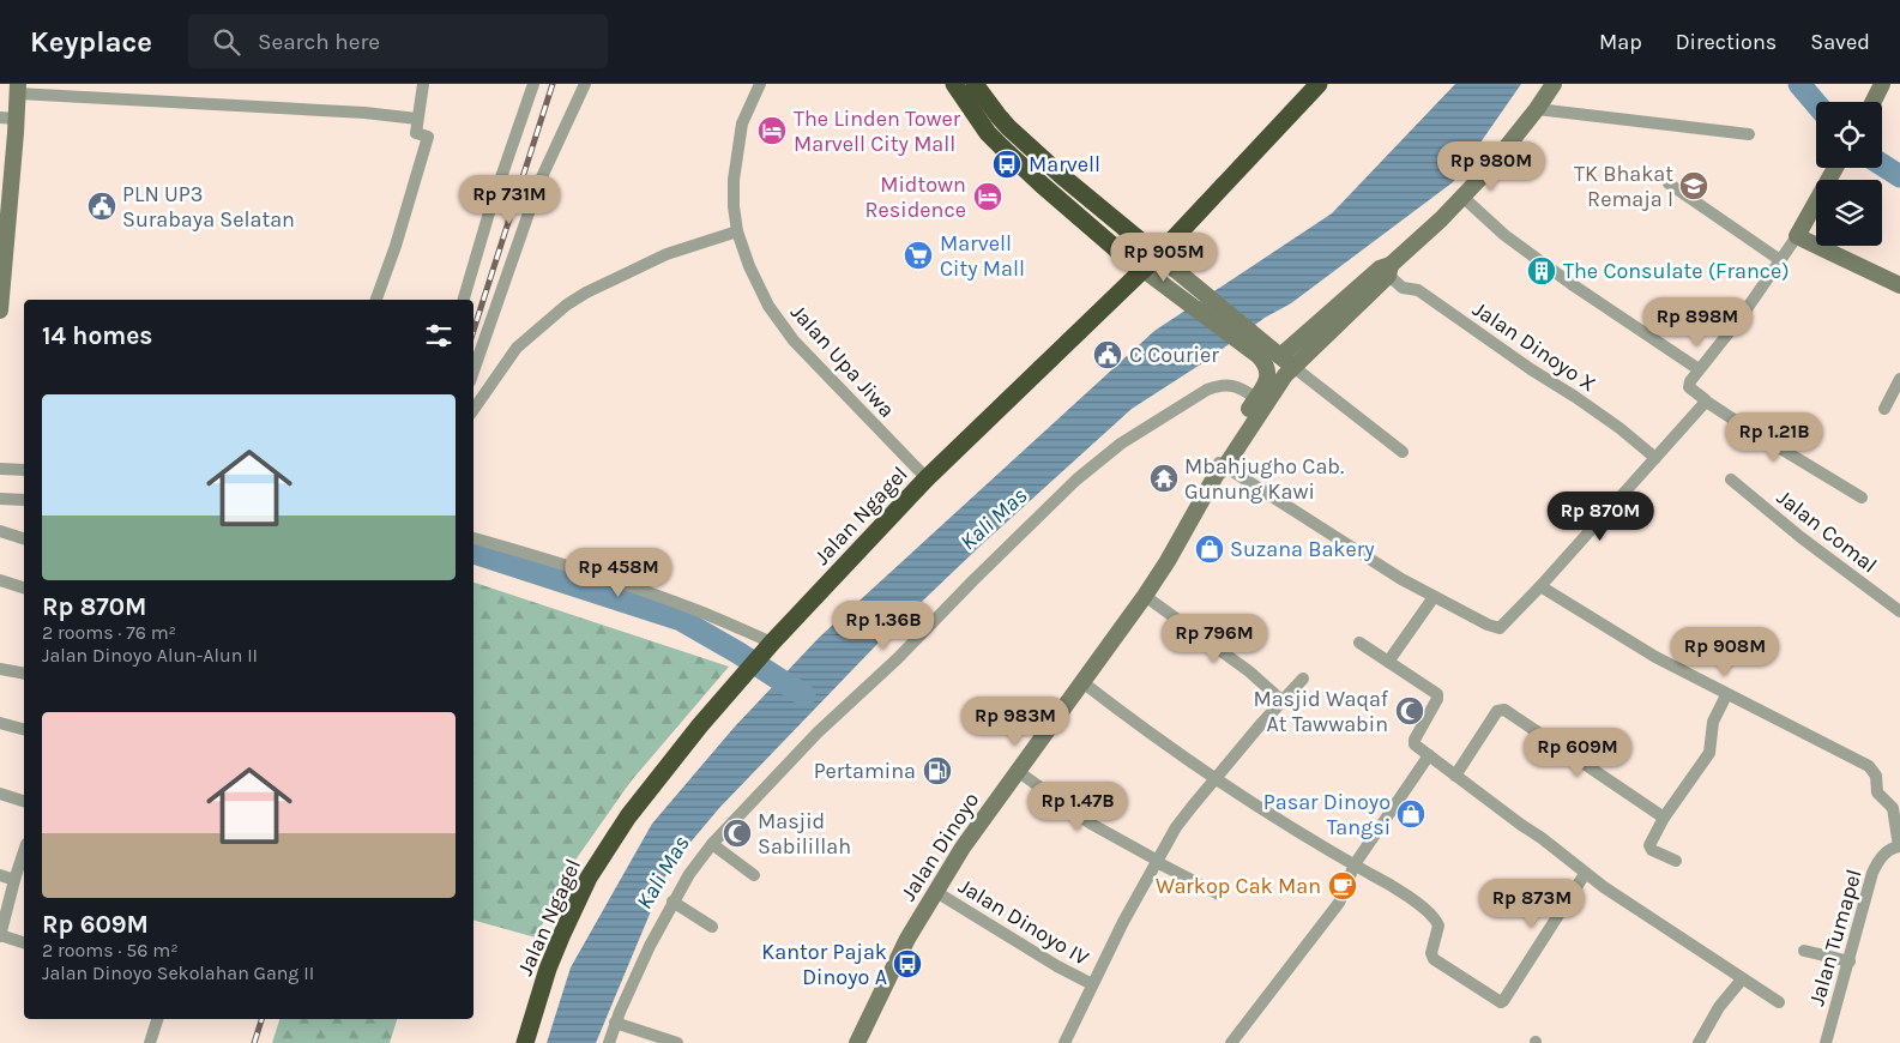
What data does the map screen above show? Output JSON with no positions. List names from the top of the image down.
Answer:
{
  "streets": {
    "highway": ["Jalan Ngagel"],
    "main road": ["Jalan Dinoyo"],
    "street": [
      "Jalan Dinoyo X",
      "Jalan Upa Jiwa",
      "Jalan Comal",
      "Jalan Dinoyo IV",
      "Jalan Tumapel"
    ]
  },
  "crossings": [
    ["Jalan Upa Jiwa", "Jalan Ngagel"],
    ["Jalan Dinoyo", "Jalan Dinoyo IV"]
  ],
  "water": ["Kali Mas"],
  "places": {
    "hotel": ["The Linden Tower Marvell City Mall", "Midtown Residence"],
    "bus stop": ["Marvell", "Kantor Pajak Dinoyo A"],
    "school or university": ["TK Bhakat Remaja I"],
    "public building": ["PLN UP3 Surabaya Selatan", "C Courier"],
    "supermarket": ["Marvell City Mall"],
    "building": ["The Consulate (France)"],
    "temple": ["Mbahjugho Cab. Gunung Kawi"],
    "shop": ["Suzana Bakery", "Pasar Dinoyo Tangsi"],
    "mosque": ["Masjid Waqaf At Tawwabin", "Masjid Sabilillah"],
    "fuel station": ["Pertamina"],
    "cafe": ["Warkop Cak Man"]
  },
  "page": {
    "header": "Keyplace",
    "search": "Search here",
    "nav": ["Map", "Directions", "Saved"],
    "price": [
      "Rp 980M",
      "Rp 731M",
      "Rp 905M",
      "Rp 898M",
      "Rp 1.21B",
      "Rp 870M",
      "Rp 458M",
      "Rp 1.36B",
      "Rp 796M",
      "Rp 908M",
      "Rp 983M",
      "Rp 609M",
      "Rp 1.47B",
      "Rp 873M"
    ],
    "heading": "14 homes",
    "list": [
      {
        "name": "Rp 870M",
        "note": "2 rooms · 76 m² · Jalan Dinoyo Alun-Alun II"
      },
      {
        "name": "Rp 609M",
        "note": "2 rooms · 56 m² · Jalan Dinoyo Sekolahan Gang II"
      }
    ]
  }
}
